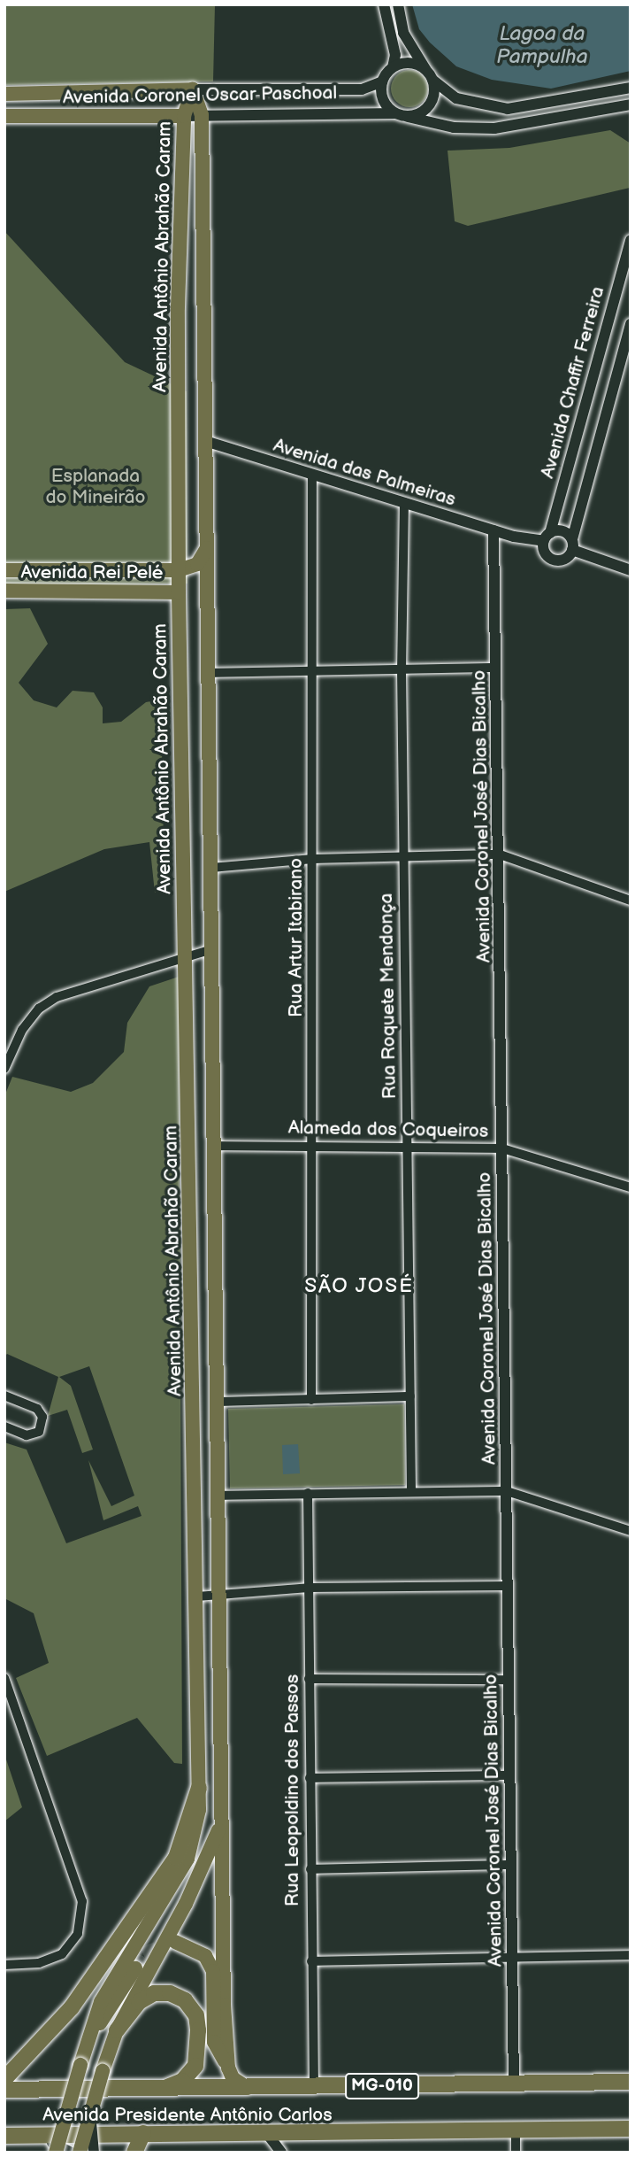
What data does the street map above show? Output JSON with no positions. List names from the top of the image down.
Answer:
{
  "streets": {
    "highway": ["MG-010", "Avenida Presidente Antônio Carlos"],
    "main road": ["Avenida Coronel Oscar Paschoal", "Avenida Antônio Abrahão Caram", "Avenida Rei Pelé"],
    "street": [
      "Avenida Chaffir Ferreira",
      "Avenida das Palmeiras",
      "Avenida Coronel José Dias Bicalho",
      "Rua Artur Itabirano",
      "Rua Roquete Mendonça",
      "Alameda dos Coqueiros",
      "Rua Leopoldino dos Passos"
    ]
  },
  "crossings": [
    ["Avenida Coronel Oscar Paschoal", "Avenida Antônio Abrahão Caram"],
    ["Avenida Antônio Abrahão Caram", "Avenida das Palmeiras"],
    ["Avenida Antônio Abrahão Caram", "Avenida Rei Pelé"],
    ["Avenida Antônio Abrahão Caram", "Alameda dos Coqueiros"],
    ["Avenida Chaffir Ferreira", "Avenida das Palmeiras"],
    ["Avenida das Palmeiras", "Avenida Coronel José Dias Bicalho"],
    ["Avenida das Palmeiras", "Rua Artur Itabirano"],
    ["Avenida das Palmeiras", "Rua Roquete Mendonça"],
    ["Avenida Coronel José Dias Bicalho", "Alameda dos Coqueiros"],
    ["Avenida Coronel José Dias Bicalho", "Avenida Presidente Antônio Carlos"],
    ["Rua Artur Itabirano", "Alameda dos Coqueiros"],
    ["Rua Roquete Mendonça", "Alameda dos Coqueiros"],
    ["Rua Leopoldino dos Passos", "Avenida Presidente Antônio Carlos"]
  ],
  "districts": ["SÃO JOSÉ"],
  "water": ["Lagoa da Pampulha"],
  "parks": ["Esplanada do Mineirão"]
}
